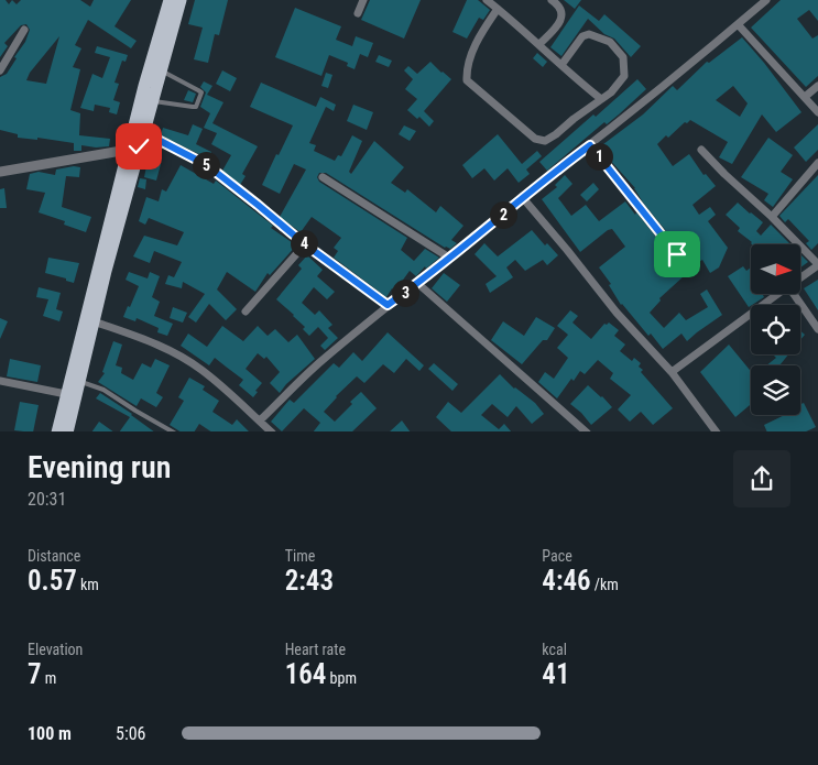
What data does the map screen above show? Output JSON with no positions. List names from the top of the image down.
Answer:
{
  "north": "right",
  "page": {
    "pins": [
      "1",
      "5",
      "2",
      "4",
      "3"
    ],
    "heading": ["Evening run", "20:31"],
    "stats": [
      ["Distance", "0.57 km"],
      ["Time", "2:43"],
      ["Pace", "4:46 /km"],
      ["Elevation", "7 m"],
      ["Heart rate", "164 bpm"],
      ["kcal", "41"]
    ],
    "list": [
      {
        "name": "100 m",
        "note": "5:06"
      }
    ]
  }
}
